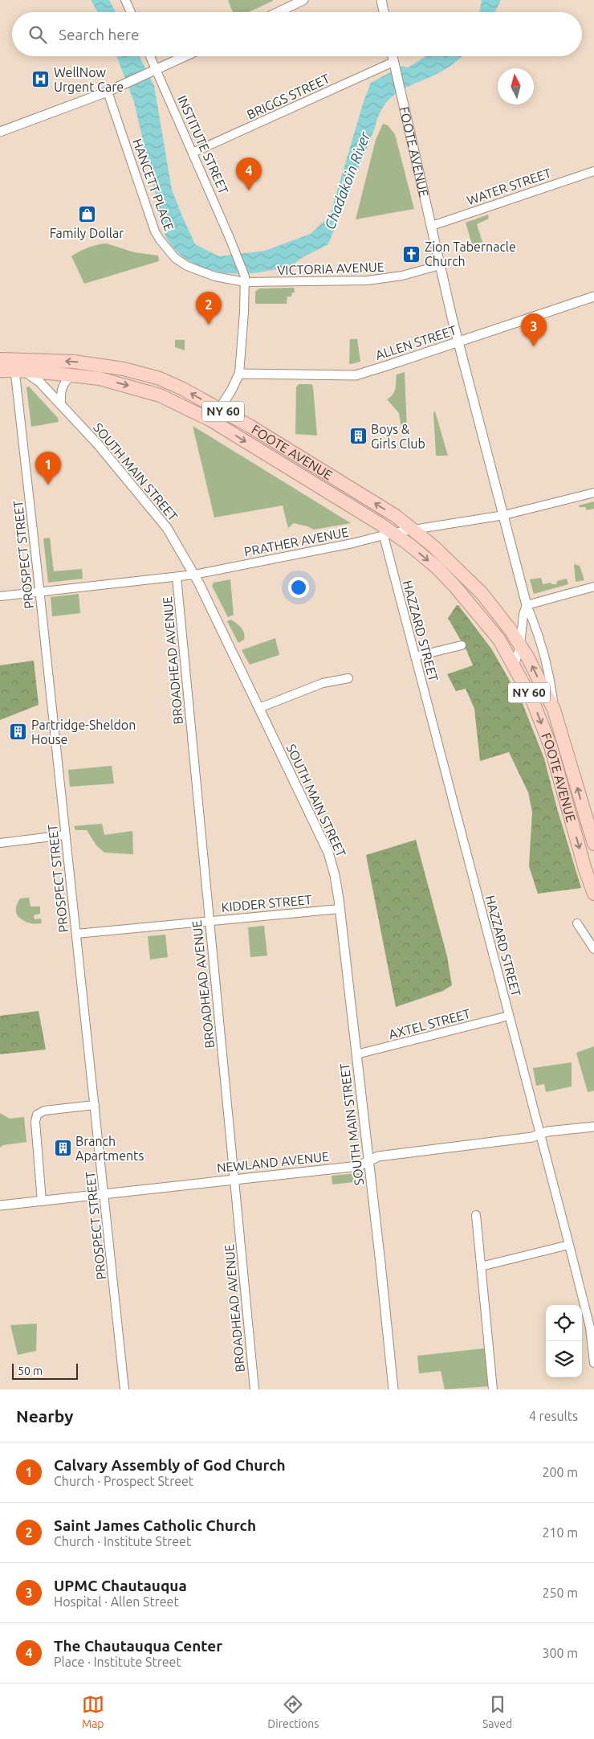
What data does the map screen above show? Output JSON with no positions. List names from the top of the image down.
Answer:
{
  "streets": {
    "highway": ["FOOTE AVENUE", "NY 60"],
    "street": [
      "BRIGGS STREET",
      "INSTITUTE STREET",
      "HANCETT PLACE",
      "WATER STREET",
      "VICTORIA AVENUE",
      "ALLEN STREET",
      "SOUTH MAIN STREET",
      "PRATHER AVENUE",
      "PROSPECT STREET",
      "HAZZARD STREET",
      "BROADHEAD AVENUE",
      "KIDDER STREET",
      "AXTEL STREET",
      "NEWLAND AVENUE"
    ]
  },
  "crossings": [
    ["BRIGGS STREET", "INSTITUTE STREET"],
    ["BRIGGS STREET", "FOOTE AVENUE"],
    ["INSTITUTE STREET", "HANCETT PLACE"],
    ["INSTITUTE STREET", "VICTORIA AVENUE"],
    ["FOOTE AVENUE", "WATER STREET"],
    ["FOOTE AVENUE", "VICTORIA AVENUE"],
    ["FOOTE AVENUE", "ALLEN STREET"],
    ["FOOTE AVENUE", "SOUTH MAIN STREET"],
    ["FOOTE AVENUE", "PRATHER AVENUE"],
    ["FOOTE AVENUE", "PROSPECT STREET"],
    ["FOOTE AVENUE", "HAZZARD STREET"],
    ["HANCETT PLACE", "VICTORIA AVENUE"],
    ["SOUTH MAIN STREET", "PRATHER AVENUE"],
    ["SOUTH MAIN STREET", "PROSPECT STREET"],
    ["SOUTH MAIN STREET", "KIDDER STREET"],
    ["SOUTH MAIN STREET", "AXTEL STREET"],
    ["SOUTH MAIN STREET", "NEWLAND AVENUE"],
    ["PRATHER AVENUE", "PROSPECT STREET"],
    ["PRATHER AVENUE", "HAZZARD STREET"],
    ["PRATHER AVENUE", "BROADHEAD AVENUE"],
    ["PROSPECT STREET", "KIDDER STREET"],
    ["PROSPECT STREET", "NEWLAND AVENUE"],
    ["HAZZARD STREET", "AXTEL STREET"],
    ["HAZZARD STREET", "NEWLAND AVENUE"],
    ["BROADHEAD AVENUE", "KIDDER STREET"],
    ["BROADHEAD AVENUE", "NEWLAND AVENUE"]
  ],
  "water": ["Chadakoin River"],
  "places": {
    "hospital": ["WellNow Urgent Care"],
    "shop": ["Family Dollar"],
    "church": ["Zion Tabernacle Church"],
    "building": ["Boys & Girls Club", "Partridge-Sheldon House", "Branch Apartments"]
  },
  "scale_bar": "50 m",
  "north": "top",
  "page": {
    "search": "Search here",
    "pins": [
      "4",
      "2",
      "3",
      "1"
    ],
    "scale": "50 m",
    "heading": ["Nearby", "4 results"],
    "list": [
      {
        "mark": "1",
        "name": "Calvary Assembly of God Church",
        "note": "Church · Prospect Street",
        "value": "200 m"
      },
      {
        "mark": "2",
        "name": "Saint James Catholic Church",
        "note": "Church · Institute Street",
        "value": "210 m"
      },
      {
        "mark": "3",
        "name": "UPMC Chautauqua",
        "note": "Hospital · Allen Street",
        "value": "250 m"
      },
      {
        "mark": "4",
        "name": "The Chautauqua Center",
        "note": "Place · Institute Street",
        "value": "300 m"
      }
    ],
    "nav": ["Map", "Directions", "Saved"]
  }
}
